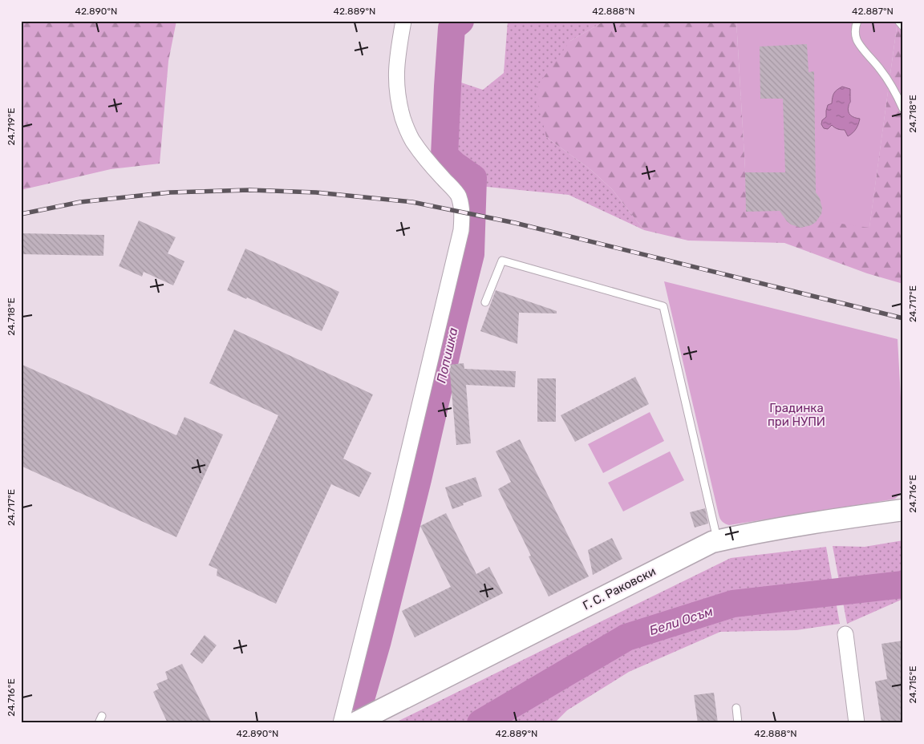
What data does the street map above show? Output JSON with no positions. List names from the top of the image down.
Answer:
{
  "streets": {
    "street": ["Г. С. Раковски"]
  },
  "water": ["Попишка", "Бели Осъм"],
  "parks": ["Градинка при НУПИ"],
  "coordinates": [
    "42.890°N",
    "42.889°N",
    "42.888°N",
    "42.887°N",
    "24.718°E",
    "24.719°E",
    "24.717°E",
    "24.716°E",
    "24.715°E"
  ]
}
